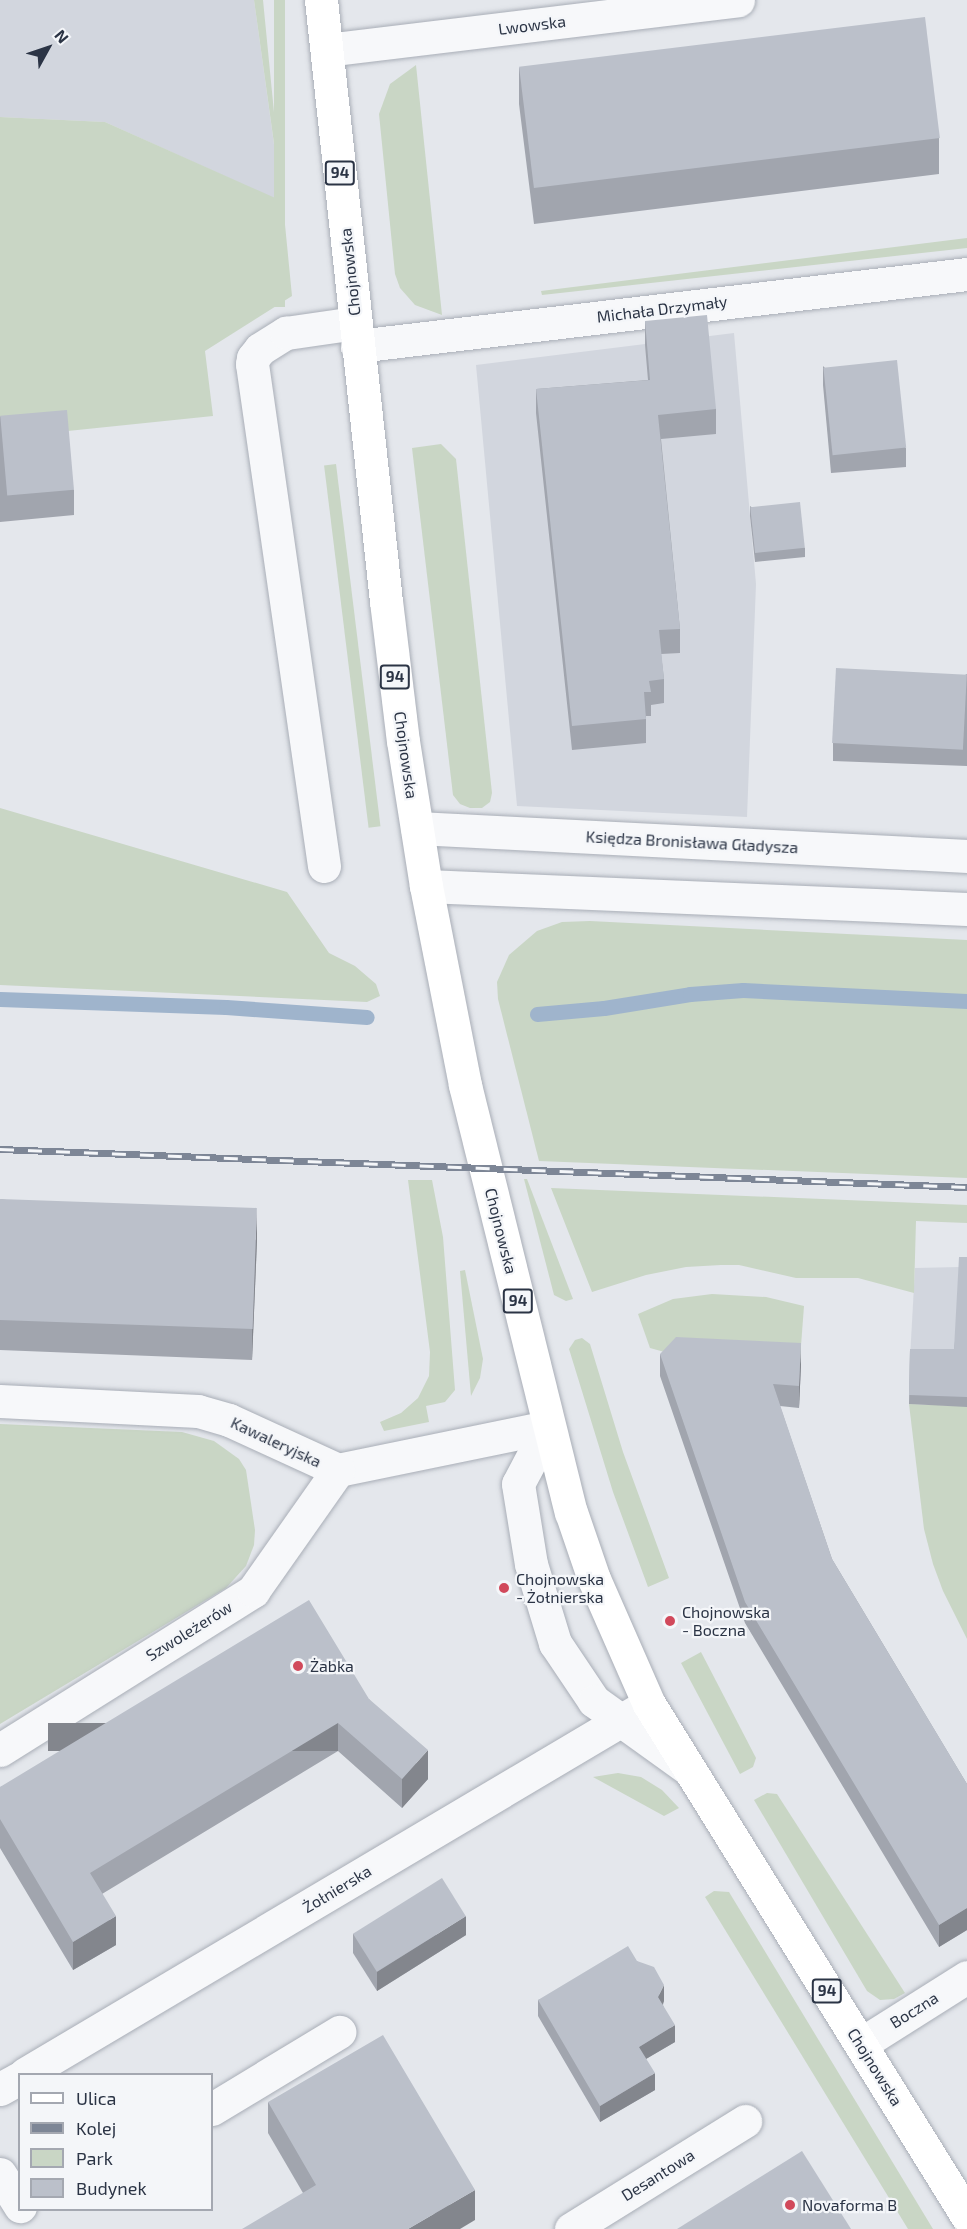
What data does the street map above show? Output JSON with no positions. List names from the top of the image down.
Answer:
{
  "streets": {
    "main road": ["94", "Chojnowska"],
    "street": [
      "Lwowska",
      "Michała Drzymały",
      "Księdza Bronisława Gładysza",
      "Kawaleryjska",
      "Szwoleżerów",
      "Żołnierska",
      "Boczna",
      "Desantowa"
    ]
  },
  "crossings": [
    ["Lwowska", "Chojnowska"],
    ["Chojnowska", "Michała Drzymały"],
    ["Chojnowska", "Księdza Bronisława Gładysza"],
    ["Chojnowska", "Kawaleryjska"],
    ["Chojnowska", "Żołnierska"],
    ["Chojnowska", "Boczna"],
    ["Kawaleryjska", "Szwoleżerów"]
  ],
  "places": [
    "Chojnowska - Żołnierska",
    "Chojnowska - Boczna",
    "Żabka",
    "Novaforma B"
  ],
  "legend": [
    "Ulica",
    "Kolej",
    "Park",
    "Budynek"
  ],
  "north": "top right"
}
